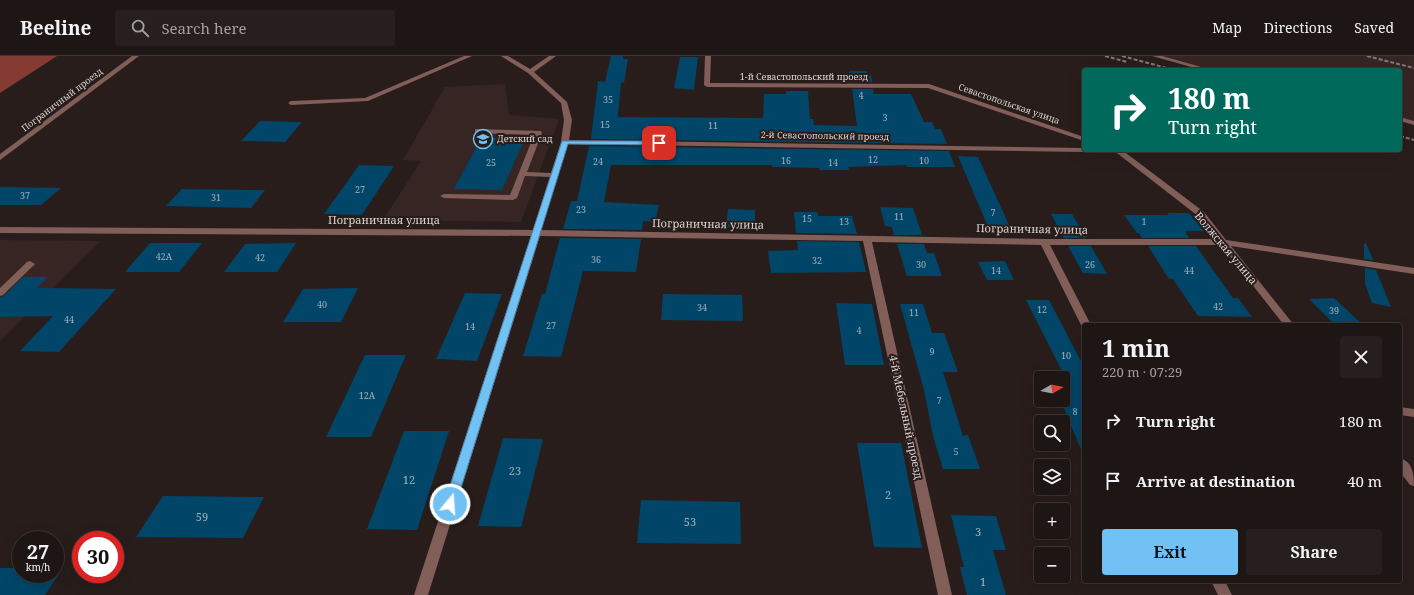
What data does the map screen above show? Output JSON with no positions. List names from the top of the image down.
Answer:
{
  "streets": {
    "street": [
      "1-й Севастопольский проезд",
      "Пограничный проезд",
      "Севастопольская улица",
      "2-й Севастопольский проезд",
      "Пограничная улица",
      "Волжская улица",
      "4-й Мебельный проезд"
    ]
  },
  "crossings": [
    ["1-й Севастопольский проезд", "Севастопольская улица"],
    ["Пограничная улица", "Волжская улица"],
    ["Пограничная улица", "4-й Мебельный проезд"]
  ],
  "places": {
    "school or university": ["Детский сад"]
  },
  "house_numbers": [
    "4",
    "35",
    "3",
    "15",
    "11",
    "12",
    "16",
    "10",
    "24",
    "25",
    "14",
    "27",
    "37",
    "31",
    "23",
    "7",
    "11",
    "15",
    "13",
    "1",
    "42А",
    "42",
    "36",
    "32",
    "30",
    "26",
    "14",
    "44",
    "40",
    "42",
    "34",
    "12",
    "39",
    "11",
    "44",
    "27",
    "14",
    "4",
    "9",
    "10",
    "12А",
    "7",
    "8",
    "5",
    "23",
    "12",
    "2",
    "59",
    "53",
    "3",
    "1"
  ],
  "north": "right",
  "page": {
    "header": "Beeline",
    "search": "Search here",
    "nav": ["Map", "Directions", "Saved"],
    "turn": ["180 m", "Turn right"],
    "heading": ["1 min", "220 m · 07:29"],
    "map_buttons": ["+", "−"],
    "list": [
      {
        "name": "Turn right",
        "value": "180 m"
      },
      {
        "name": "Arrive at destination",
        "value": "40 m"
      }
    ],
    "buttons": ["Exit", "Share"],
    "speed": "27 km/h",
    "limit": "30"
  }
}
